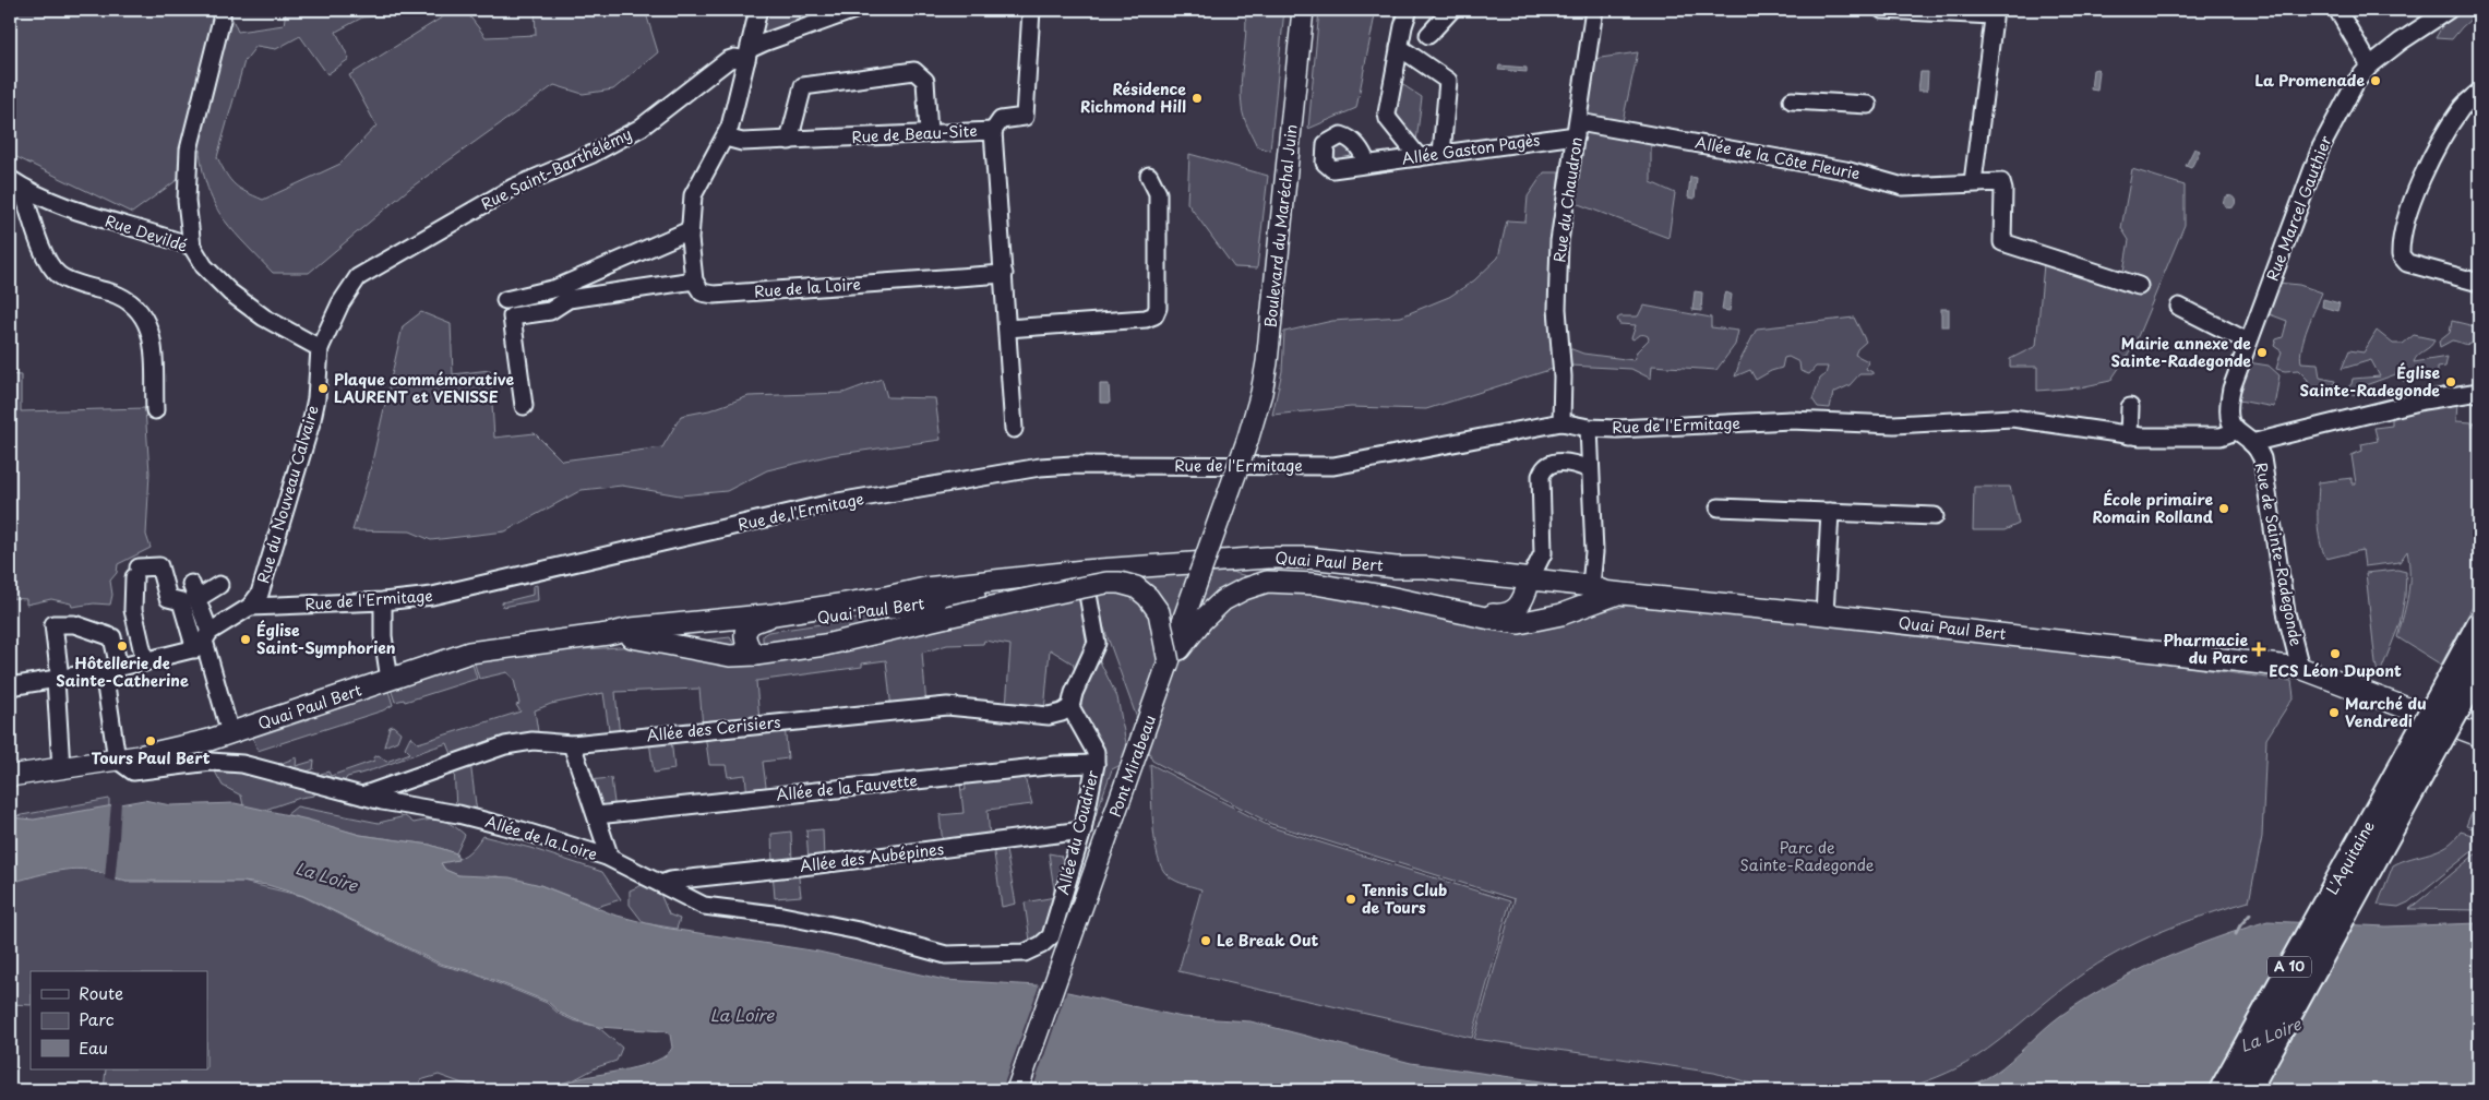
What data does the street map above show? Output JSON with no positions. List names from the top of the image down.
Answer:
{
  "streets": {
    "highway": ["L'Aquitaine", "A 10"],
    "main road": ["Boulevard du Maréchal Juin", "Quai Paul Bert", "Pont Mirabeau"],
    "street": [
      "Rue de Beau-Site",
      "Allée Gaston Pagès",
      "Allée de la Côte Fleurie",
      "Rue Saint-Barthélémy",
      "Rue du Chaudron",
      "Rue Marcel Gauthier",
      "Rue Devildé",
      "Rue de la Loire",
      "Rue de l'Ermitage",
      "Rue du Nouveau Calvaire",
      "Rue de Sainte-Radegonde",
      "Allée des Cerisiers",
      "Allée de la Fauvette",
      "Allée du Coudrier",
      "Allée de la Loire",
      "Allée des Aubépines"
    ]
  },
  "crossings": [
    ["Rue de Beau-Site", "Rue de la Loire"],
    ["Allée Gaston Pagès", "Allée de la Côte Fleurie"],
    ["Allée Gaston Pagès", "Rue du Chaudron"],
    ["Allée de la Côte Fleurie", "Rue du Chaudron"],
    ["Rue Saint-Barthélémy", "Rue Devildé"],
    ["Rue Saint-Barthélémy", "Rue du Nouveau Calvaire"],
    ["Rue du Chaudron", "Rue de l'Ermitage"],
    ["Rue Marcel Gauthier", "Rue de l'Ermitage"],
    ["Boulevard du Maréchal Juin", "Pont Mirabeau"],
    ["Rue Devildé", "Rue du Nouveau Calvaire"],
    ["Rue de l'Ermitage", "Rue du Nouveau Calvaire"],
    ["Rue de Sainte-Radegonde", "Quai Paul Bert"],
    ["Quai Paul Bert", "Allée de la Loire"],
    ["Allée des Cerisiers", "Allée du Coudrier"],
    ["Allée des Cerisiers", "Allée de la Loire"],
    ["Allée de la Fauvette", "Allée du Coudrier"],
    ["Allée du Coudrier", "Allée de la Loire"],
    ["Allée du Coudrier", "Allée des Aubépines"],
    ["Allée de la Loire", "Allée des Aubépines"]
  ],
  "water": ["La Loire"],
  "parks": ["Parc de Sainte-Radegonde"],
  "places": {
    "other": [
      "La Promenade",
      "Résidence Richmond Hill",
      "Mairie annexe de Sainte-Radegonde",
      "Église Sainte-Radegonde",
      "Plaque commémorative LAURENT et VENISSE",
      "École primaire Romain Rolland",
      "Église Saint-Symphorien",
      "Hôtellerie de Sainte-Catherine",
      "ECS Léon Dupont",
      "Marché du Vendredi",
      "Tours Paul Bert",
      "Tennis Club de Tours",
      "Le Break Out"
    ],
    "health": ["Pharmacie du Parc"]
  },
  "legend": ["Route", "Parc", "Eau"]
}
